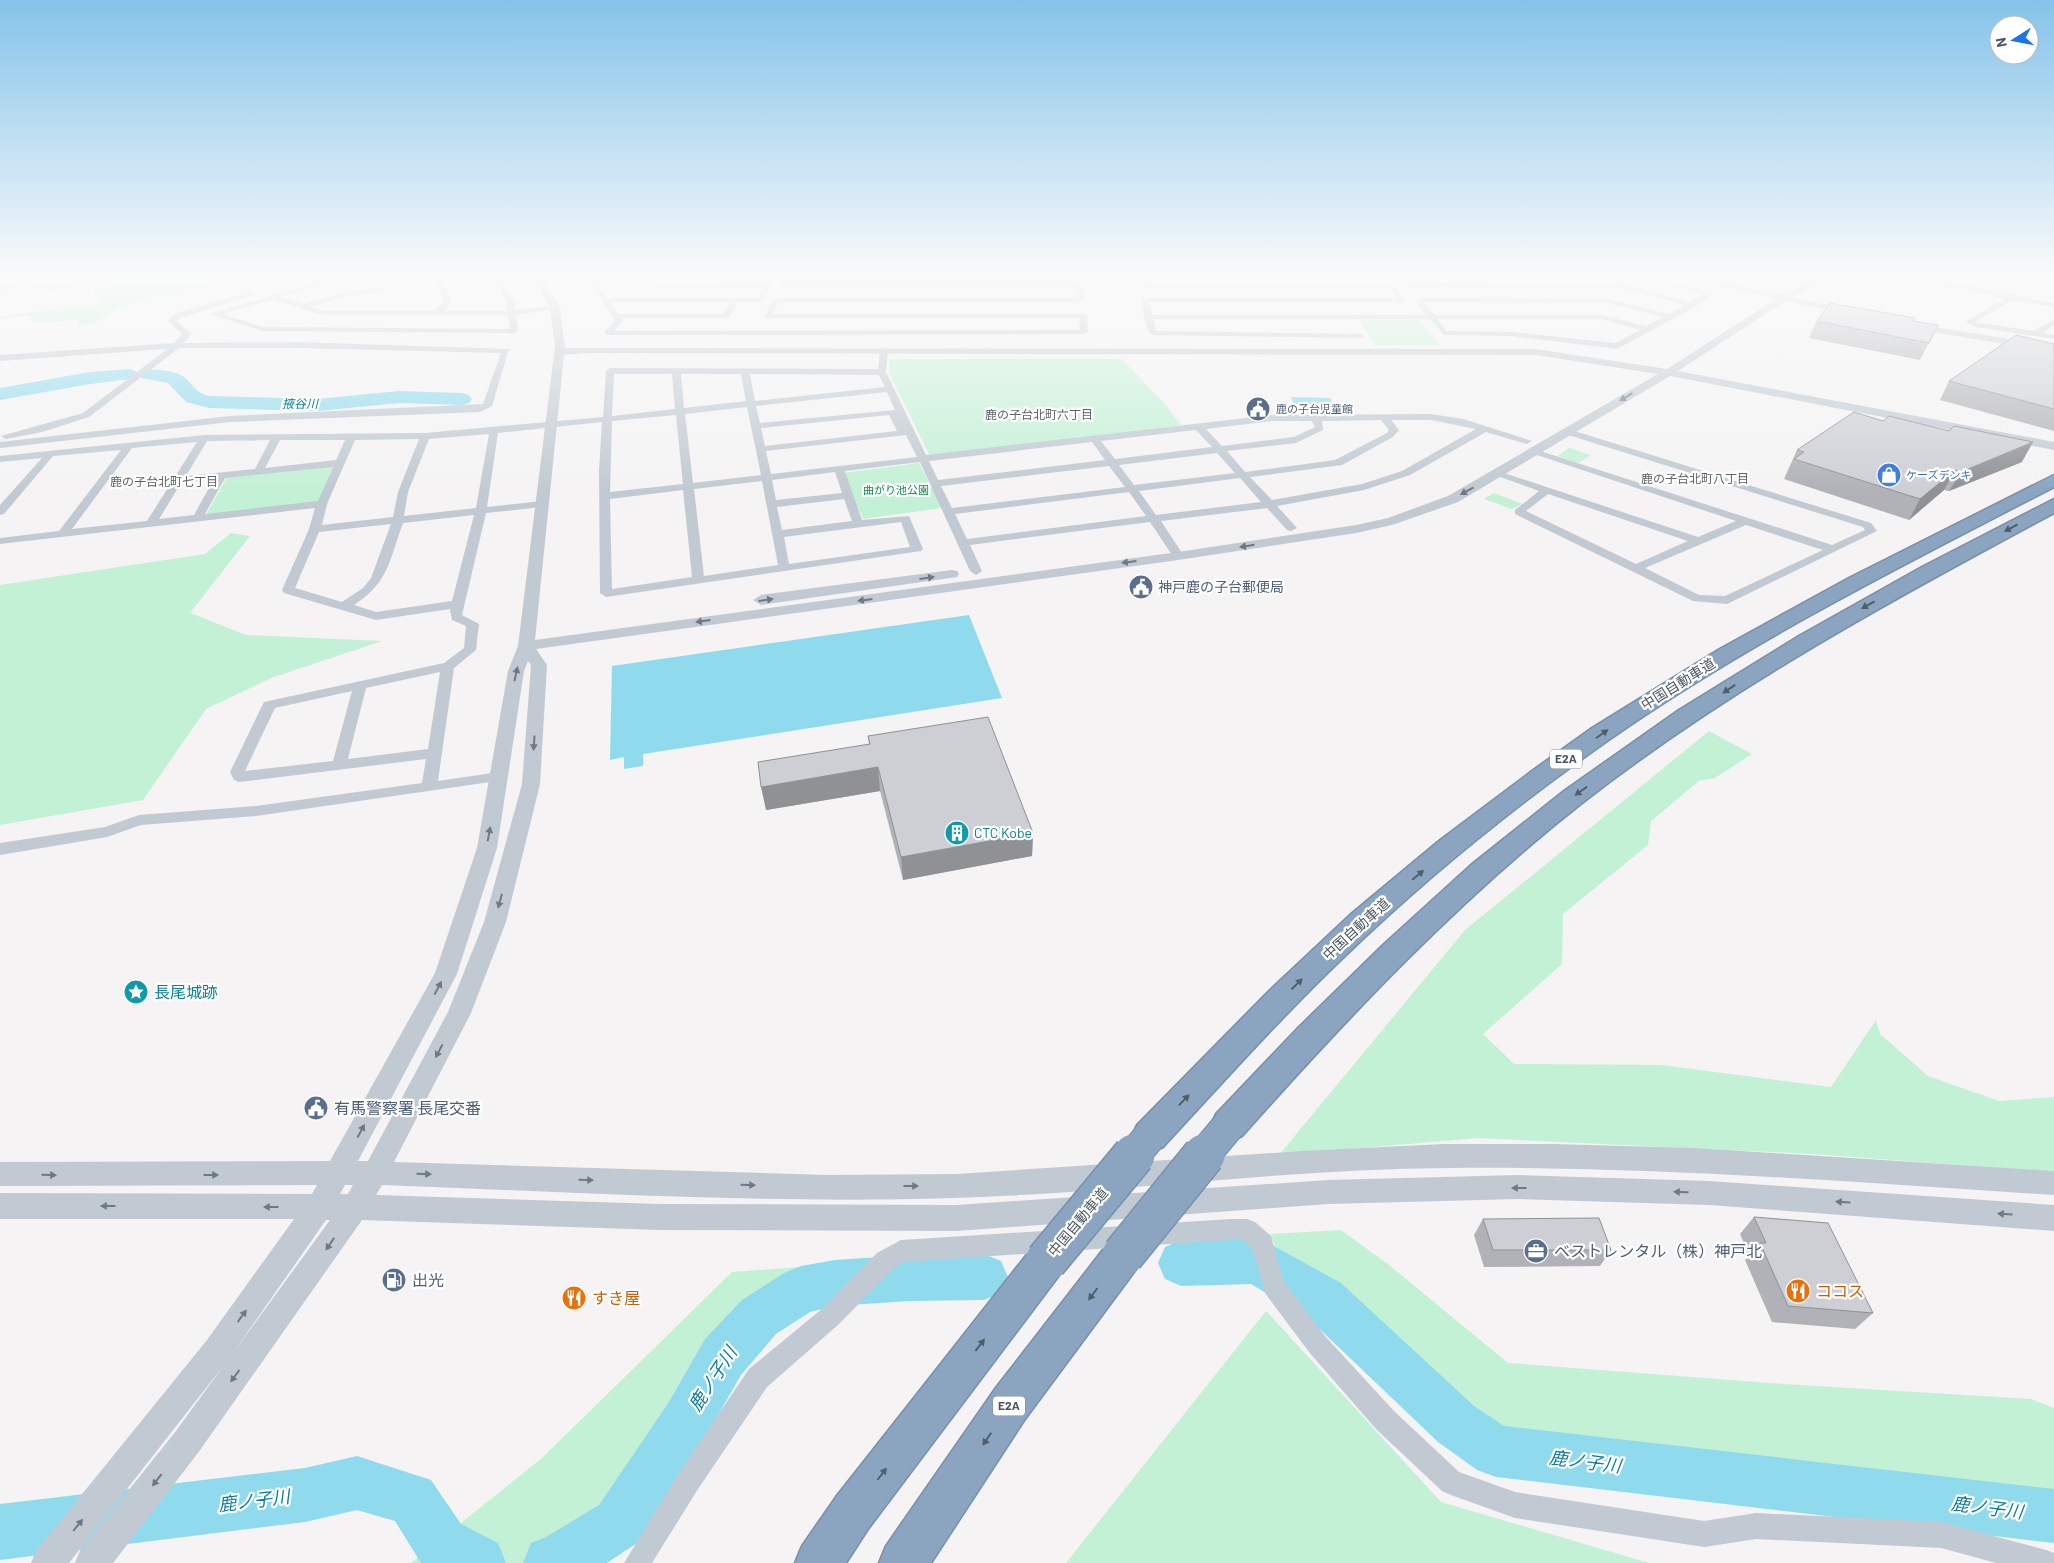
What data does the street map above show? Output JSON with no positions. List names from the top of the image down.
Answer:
{
  "streets": {
    "highway": ["中国自動車道", "E2A"]
  },
  "districts": ["鹿の子台北町六丁目", "鹿の子台北町八丁目", "鹿の子台北町七丁目"],
  "water": ["掖谷川", "鹿ノ子川"],
  "parks": ["曲がり池公園"],
  "places": {
    "public building": ["鹿の子台児童館", "神戸鹿の子台郵便局", "有馬警察署 長尾交番"],
    "shop": ["ケーズデンキ"],
    "building": ["CTC Kobe"],
    "place": ["長尾城跡"],
    "office": ["ベストレンタル（株）神戸北"],
    "fuel station": ["出光"],
    "restaurant": ["ココス", "すき屋"]
  },
  "north": "left"
}
